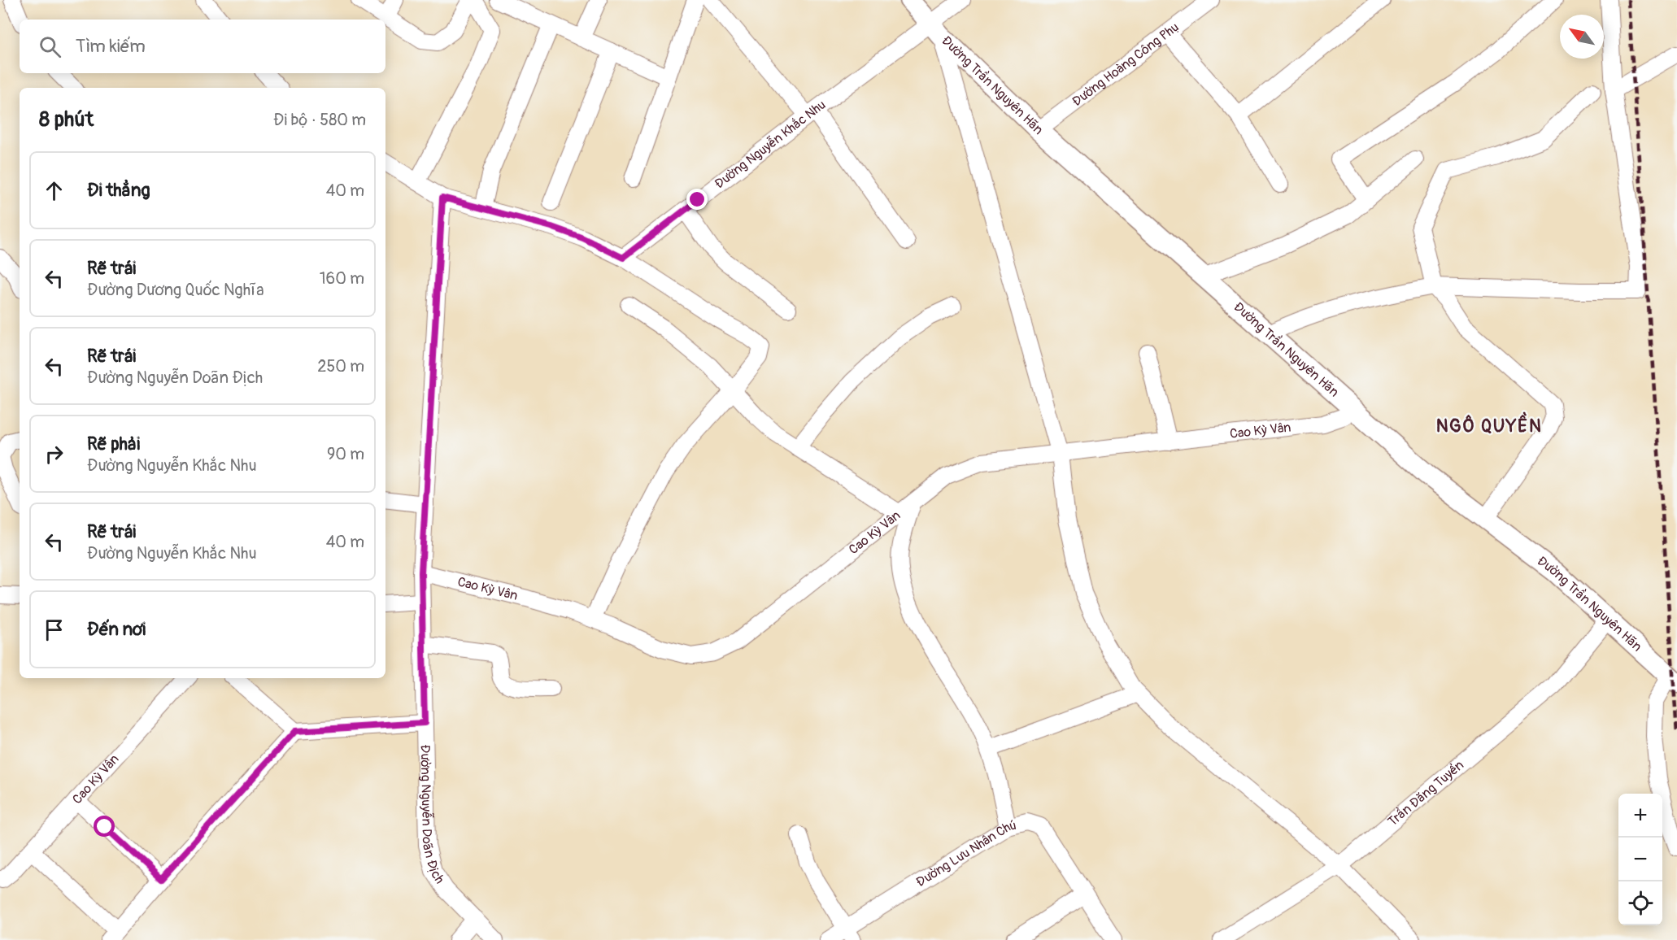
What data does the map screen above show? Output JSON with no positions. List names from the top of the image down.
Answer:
{
  "streets": {
    "street": [
      "Đường Hoàng Công Phụ",
      "Đường Trần Nguyên Hãn",
      "Đường Nguyễn Khắc Nhu",
      "Cao Kỳ Vân",
      "Trần Đăng Tuyển",
      "Đường Nguyễn Doãn Địch",
      "Đường Lưu Nhân Chú"
    ]
  },
  "crossings": [
    ["Đường Hoàng Công Phụ", "Đường Trần Nguyên Hãn"],
    ["Đường Trần Nguyên Hãn", "Đường Nguyễn Khắc Nhu"],
    ["Đường Trần Nguyên Hãn", "Cao Kỳ Vân"],
    ["Đường Trần Nguyên Hãn", "Trần Đăng Tuyển"],
    ["Cao Kỳ Vân", "Đường Nguyễn Doãn Địch"]
  ],
  "districts": ["NGÔ QUYỀN"],
  "north": "top left",
  "page": {
    "search": "Tìm kiếm",
    "heading": ["8 phút", "Đi bộ · 580 m"],
    "list": [
      ["Đi thẳng", "40 m"],
      ["Rẽ trái", "Đường Dương Quốc Nghĩa", "160 m"],
      ["Rẽ trái", "Đường Nguyễn Doãn Địch", "250 m"],
      ["Rẽ phải", "Đường Nguyễn Khắc Nhu", "90 m"],
      ["Rẽ trái", "Đường Nguyễn Khắc Nhu", "40 m"],
      "Đến nơi"
    ],
    "map_buttons": ["+", "−"]
  }
}
